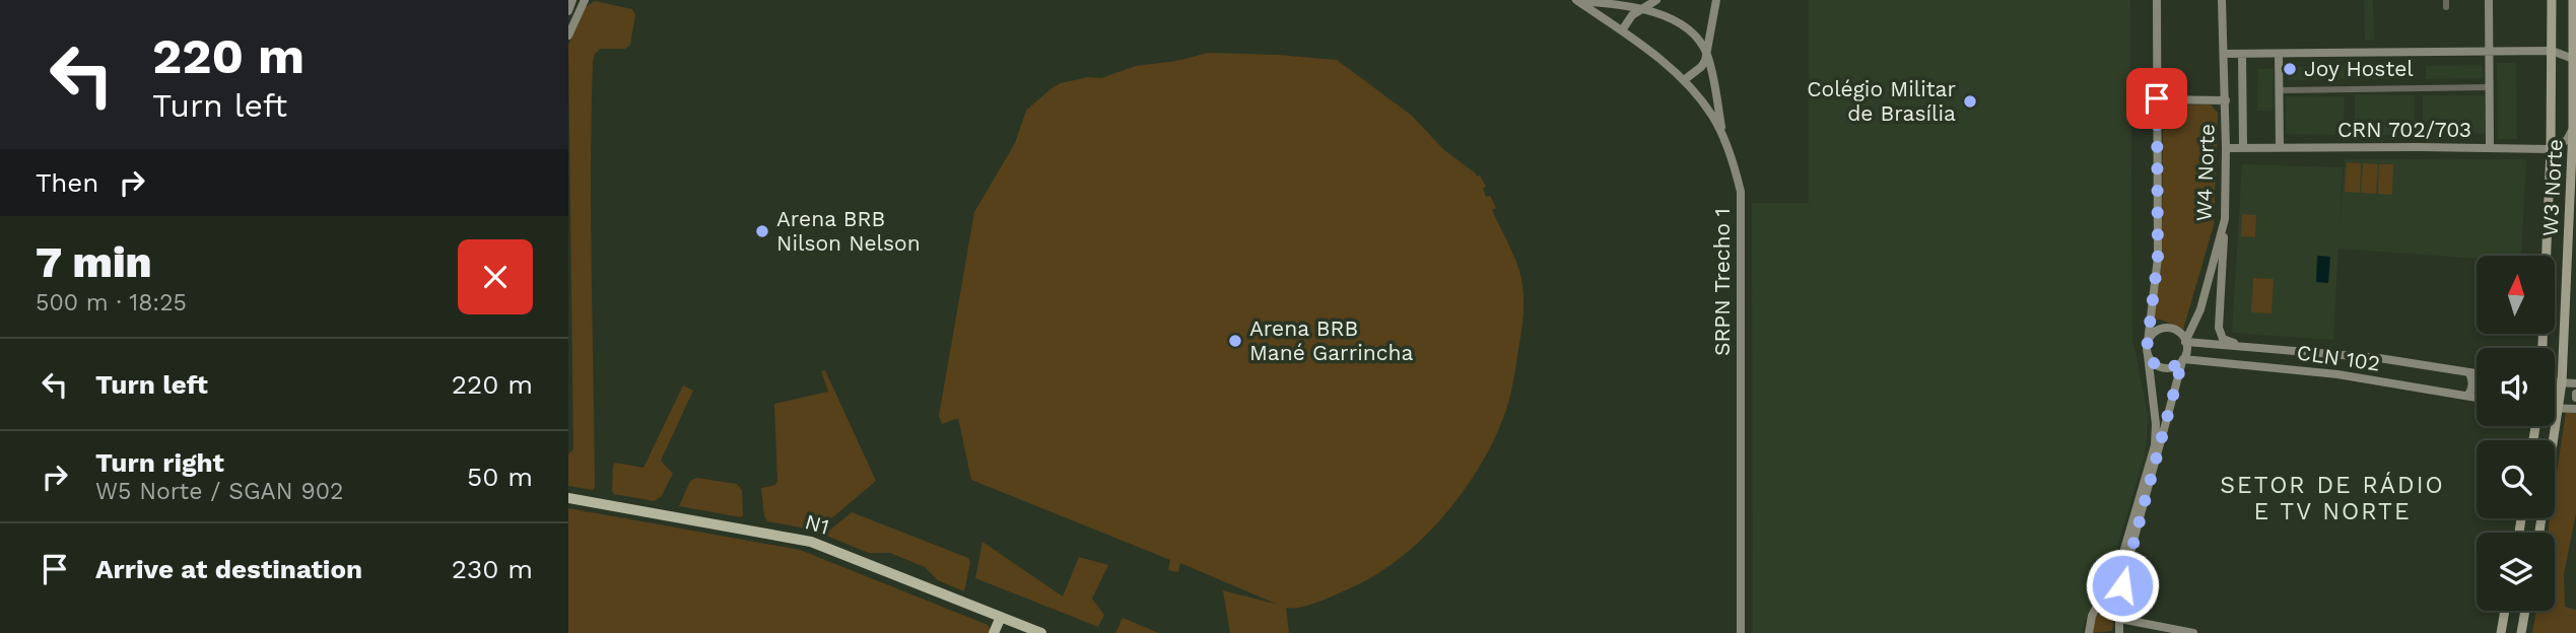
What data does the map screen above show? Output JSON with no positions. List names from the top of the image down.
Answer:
{
  "streets": {
    "highway": ["N1"],
    "main road": [
      "CRN 702/703",
      "W4 Norte",
      "W3 Norte",
      "SRPN Trecho 1",
      "CLN 102"
    ]
  },
  "crossings": [
    ["CRN 702/703", "W4 Norte"],
    ["CRN 702/703", "W3 Norte"],
    ["W4 Norte", "CLN 102"]
  ],
  "districts": ["SETOR DE RÁDIO E TV NORTE"],
  "places": [
    "Joy Hostel",
    "Colégio Militar de Brasília",
    "Arena BRB Nilson Nelson",
    "Arena BRB Mané Garrincha"
  ],
  "north": "top",
  "page": {
    "turn": ["220 m", "Turn left"],
    "then": "Then",
    "heading": ["7 min", "500 m · 18:25"],
    "list": [
      {
        "name": "Turn left",
        "value": "220 m"
      },
      {
        "name": "Turn right",
        "note": "W5 Norte / SGAN 902",
        "value": "50 m"
      },
      {
        "name": "Arrive at destination",
        "value": "230 m"
      }
    ]
  }
}
